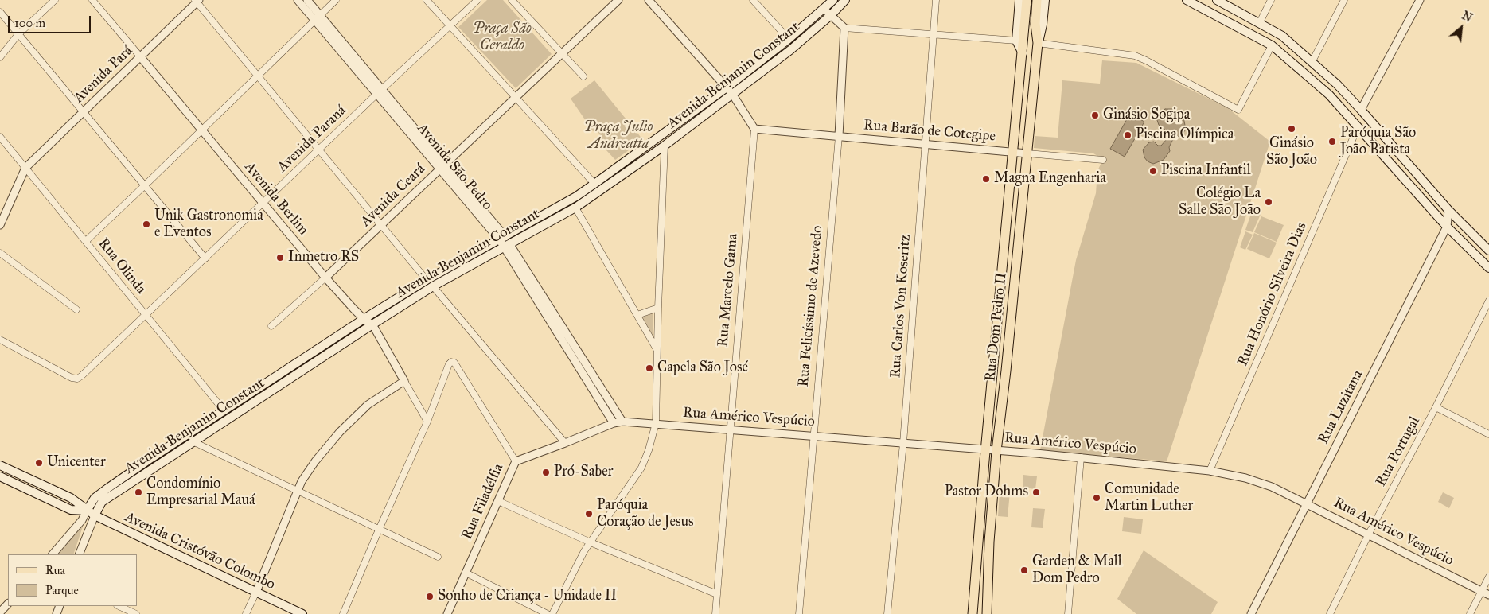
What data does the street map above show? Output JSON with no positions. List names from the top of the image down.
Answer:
{
  "streets": {
    "main road": ["Avenida Benjamin Constant", "Rua Dom Pedro II", "Avenida Cristóvão Colombo"],
    "street": [
      "Avenida Pará",
      "Rua Barão de Cotegipe",
      "Avenida Paraná",
      "Avenida São Pedro",
      "Avenida Ceará",
      "Avenida Berlim",
      "Rua Olinda",
      "Rua Marcelo Gama",
      "Rua Honório Silveira Dias",
      "Rua Felicíssimo de Azevedo",
      "Rua Carlos Von Koseritz",
      "Rua Luzitana",
      "Rua Américo Vespúcio",
      "Rua Portugal",
      "Rua Filadélfia"
    ]
  },
  "crossings": [
    ["Avenida Pará", "Avenida Berlim"],
    ["Avenida Pará", "Rua Olinda"],
    ["Avenida Benjamin Constant", "Avenida São Pedro"],
    ["Avenida Benjamin Constant", "Avenida Berlim"],
    ["Avenida Benjamin Constant", "Rua Olinda"],
    ["Avenida Benjamin Constant", "Avenida Cristóvão Colombo"],
    ["Rua Barão de Cotegipe", "Rua Marcelo Gama"],
    ["Rua Barão de Cotegipe", "Rua Felicíssimo de Azevedo"],
    ["Rua Barão de Cotegipe", "Rua Carlos Von Koseritz"],
    ["Rua Barão de Cotegipe", "Rua Dom Pedro II"],
    ["Avenida Paraná", "Avenida São Pedro"],
    ["Avenida Paraná", "Avenida Berlim"],
    ["Avenida Paraná", "Rua Olinda"],
    ["Avenida São Pedro", "Avenida Ceará"],
    ["Avenida São Pedro", "Rua Américo Vespúcio"],
    ["Avenida São Pedro", "Rua Filadélfia"],
    ["Avenida Ceará", "Avenida Berlim"],
    ["Rua Marcelo Gama", "Rua Américo Vespúcio"],
    ["Rua Honório Silveira Dias", "Rua Américo Vespúcio"],
    ["Rua Felicíssimo de Azevedo", "Rua Américo Vespúcio"],
    ["Rua Carlos Von Koseritz", "Rua Américo Vespúcio"],
    ["Rua Dom Pedro II", "Rua Américo Vespúcio"],
    ["Rua Luzitana", "Rua Américo Vespúcio"],
    ["Rua Américo Vespúcio", "Rua Portugal"],
    ["Rua Américo Vespúcio", "Rua Filadélfia"]
  ],
  "parks": ["Praça São Geraldo", "Praça Julio Andreatta"],
  "places": [
    "Ginásio Sogipa",
    "Ginásio São João",
    "Piscina Olímpica",
    "Paróquia São João Batista",
    "Piscina Infantil",
    "Magna Engenharia",
    "Colégio La Salle São João",
    "Unik Gastronomia e Eventos",
    "Inmetro RS",
    "Capela São José",
    "Unicenter",
    "Pró-Saber",
    "Condomínio Empresarial Mauá",
    "Pastor Dohms",
    "Comunidade Martin Luther",
    "Paróquia Coração de Jesus",
    "Garden & Mall Dom Pedro",
    "Sonho de Criança - Unidade II"
  ],
  "legend": ["Rua", "Parque"],
  "scale_bar": "100 m",
  "north": "top right"
}
